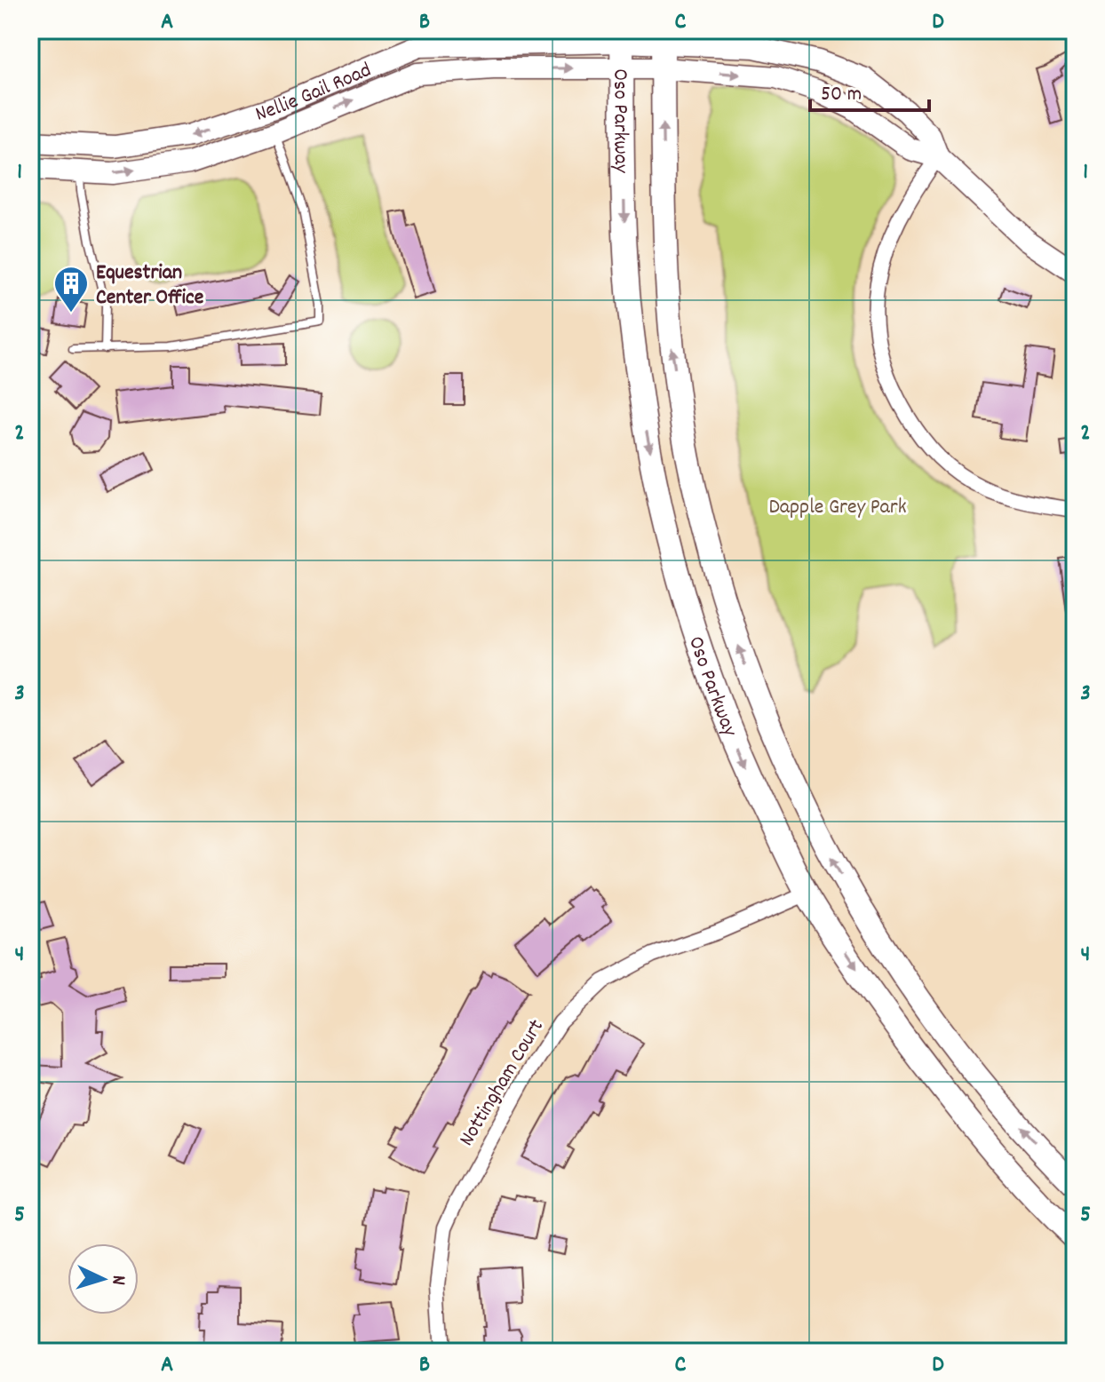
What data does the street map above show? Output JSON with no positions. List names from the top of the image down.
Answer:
{
  "streets": {
    "main road": ["Oso Parkway"],
    "street": ["Nellie Gail Road", "Nottingham Court"]
  },
  "crossings": [
    ["Nellie Gail Road", "Oso Parkway"],
    ["Oso Parkway", "Nottingham Court"]
  ],
  "parks": ["Dapple Grey Park"],
  "places": {
    "building": ["Equestrian Center Office"]
  },
  "scale_bar": "50 m",
  "north": "right",
  "grid": {
    "columns": [
      "A",
      "B",
      "C",
      "D"
    ],
    "rows": [
      "1",
      "2",
      "3",
      "4",
      "5"
    ]
  }
}
